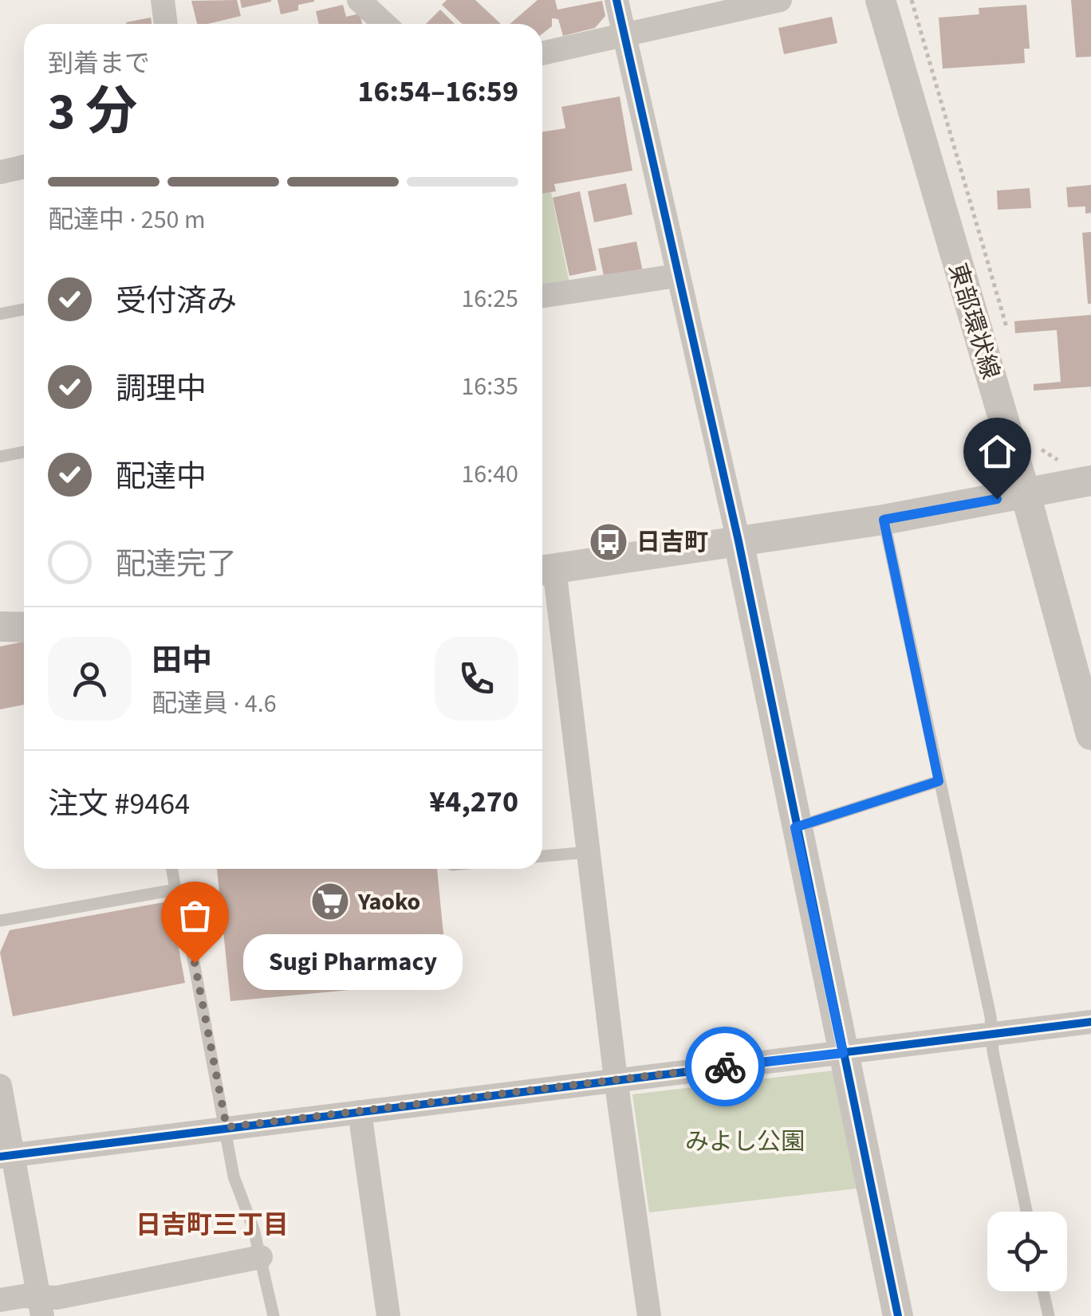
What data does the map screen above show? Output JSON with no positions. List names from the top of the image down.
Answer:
{
  "streets": {
    "street": ["東部環状線"]
  },
  "districts": ["日吉町三丁目"],
  "parks": ["みよし公園"],
  "places": {
    "bus stop": ["日吉町"],
    "supermarket": ["Yaoko"],
    "other": ["Sugi Pharmacy"]
  },
  "page": {
    "heading": ["3 分", "到着まで", "16:54–16:59"],
    "panel": [
      "田中",
      "配達員 · 4.6",
      "注文 #9464",
      "¥4,270"
    ],
    "bar": "配達中 · 250 m",
    "list": [
      ["受付済み", "16:25"],
      ["調理中", "16:35"],
      ["配達中", "16:40"],
      "配達完了"
    ],
    "bubble": "Sugi Pharmacy"
  }
}
